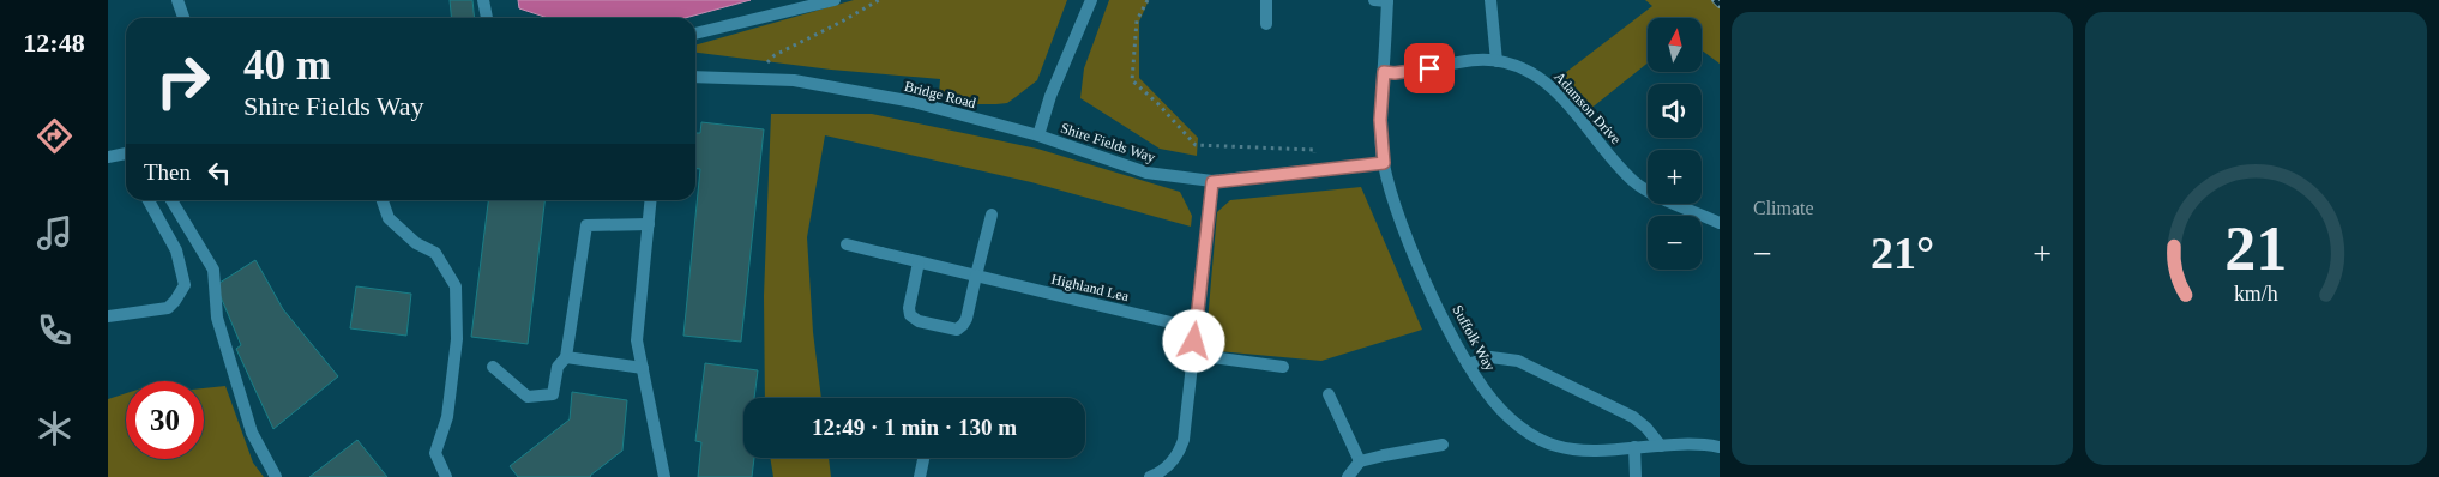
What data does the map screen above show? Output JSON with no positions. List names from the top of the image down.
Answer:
{
  "streets": {
    "street": [
      "Bridge Road",
      "Adamson Drive",
      "Shire Fields Way",
      "Highland Lea",
      "Suffolk Way"
    ]
  },
  "crossings": [
    ["Bridge Road", "Shire Fields Way"],
    ["Adamson Drive", "Suffolk Way"],
    ["Shire Fields Way", "Suffolk Way"]
  ],
  "north": "top",
  "page": {
    "tabs": "12:48",
    "tile": "Climate",
    "map_buttons": ["+", "−"],
    "turn": ["40 m", "Shire Fields Way"],
    "then": "Then",
    "heat": ["−", "21°", "+"],
    "limit": "30",
    "trip": "12:49 · 1 min · 130 m",
    "gauge": ["21", "km/h"]
  }
}
